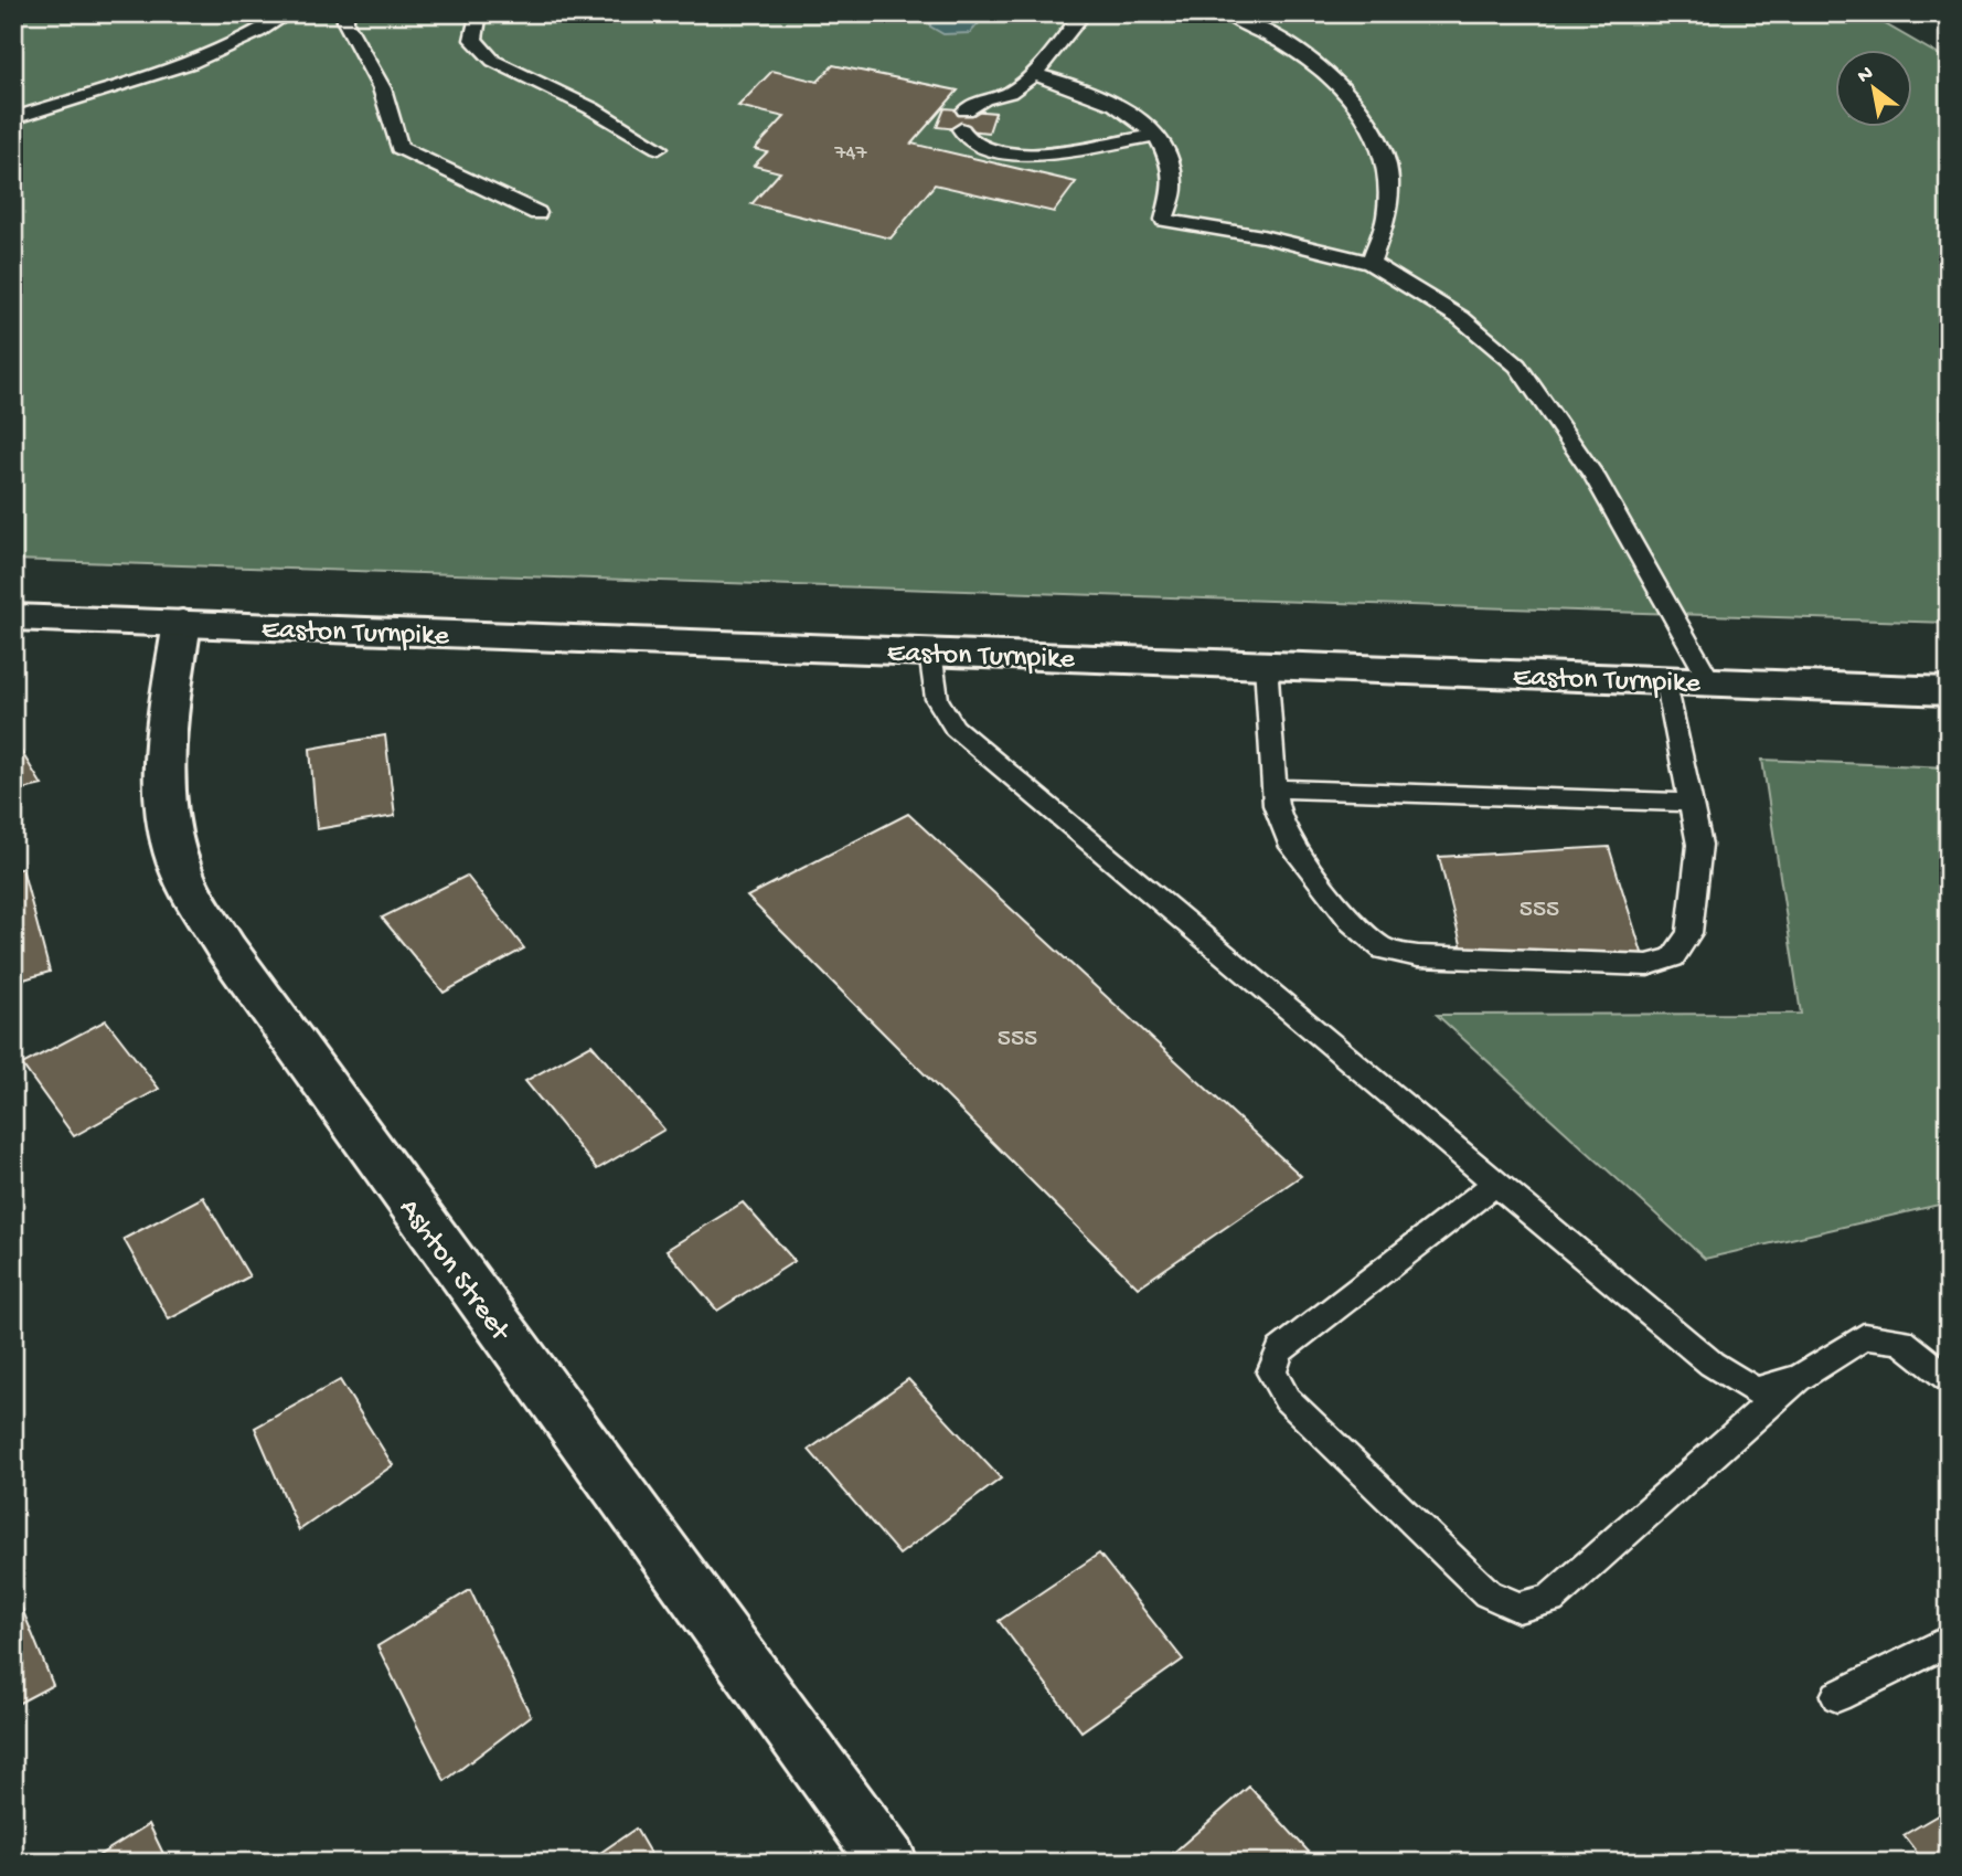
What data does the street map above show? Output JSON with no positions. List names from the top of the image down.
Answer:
{
  "streets": {
    "main road": ["Easton Turnpike", "Ashton Street"]
  },
  "crossings": [
    ["Easton Turnpike", "Ashton Street"]
  ],
  "house_numbers": ["747", "555", "555"],
  "north": "top left"
}
